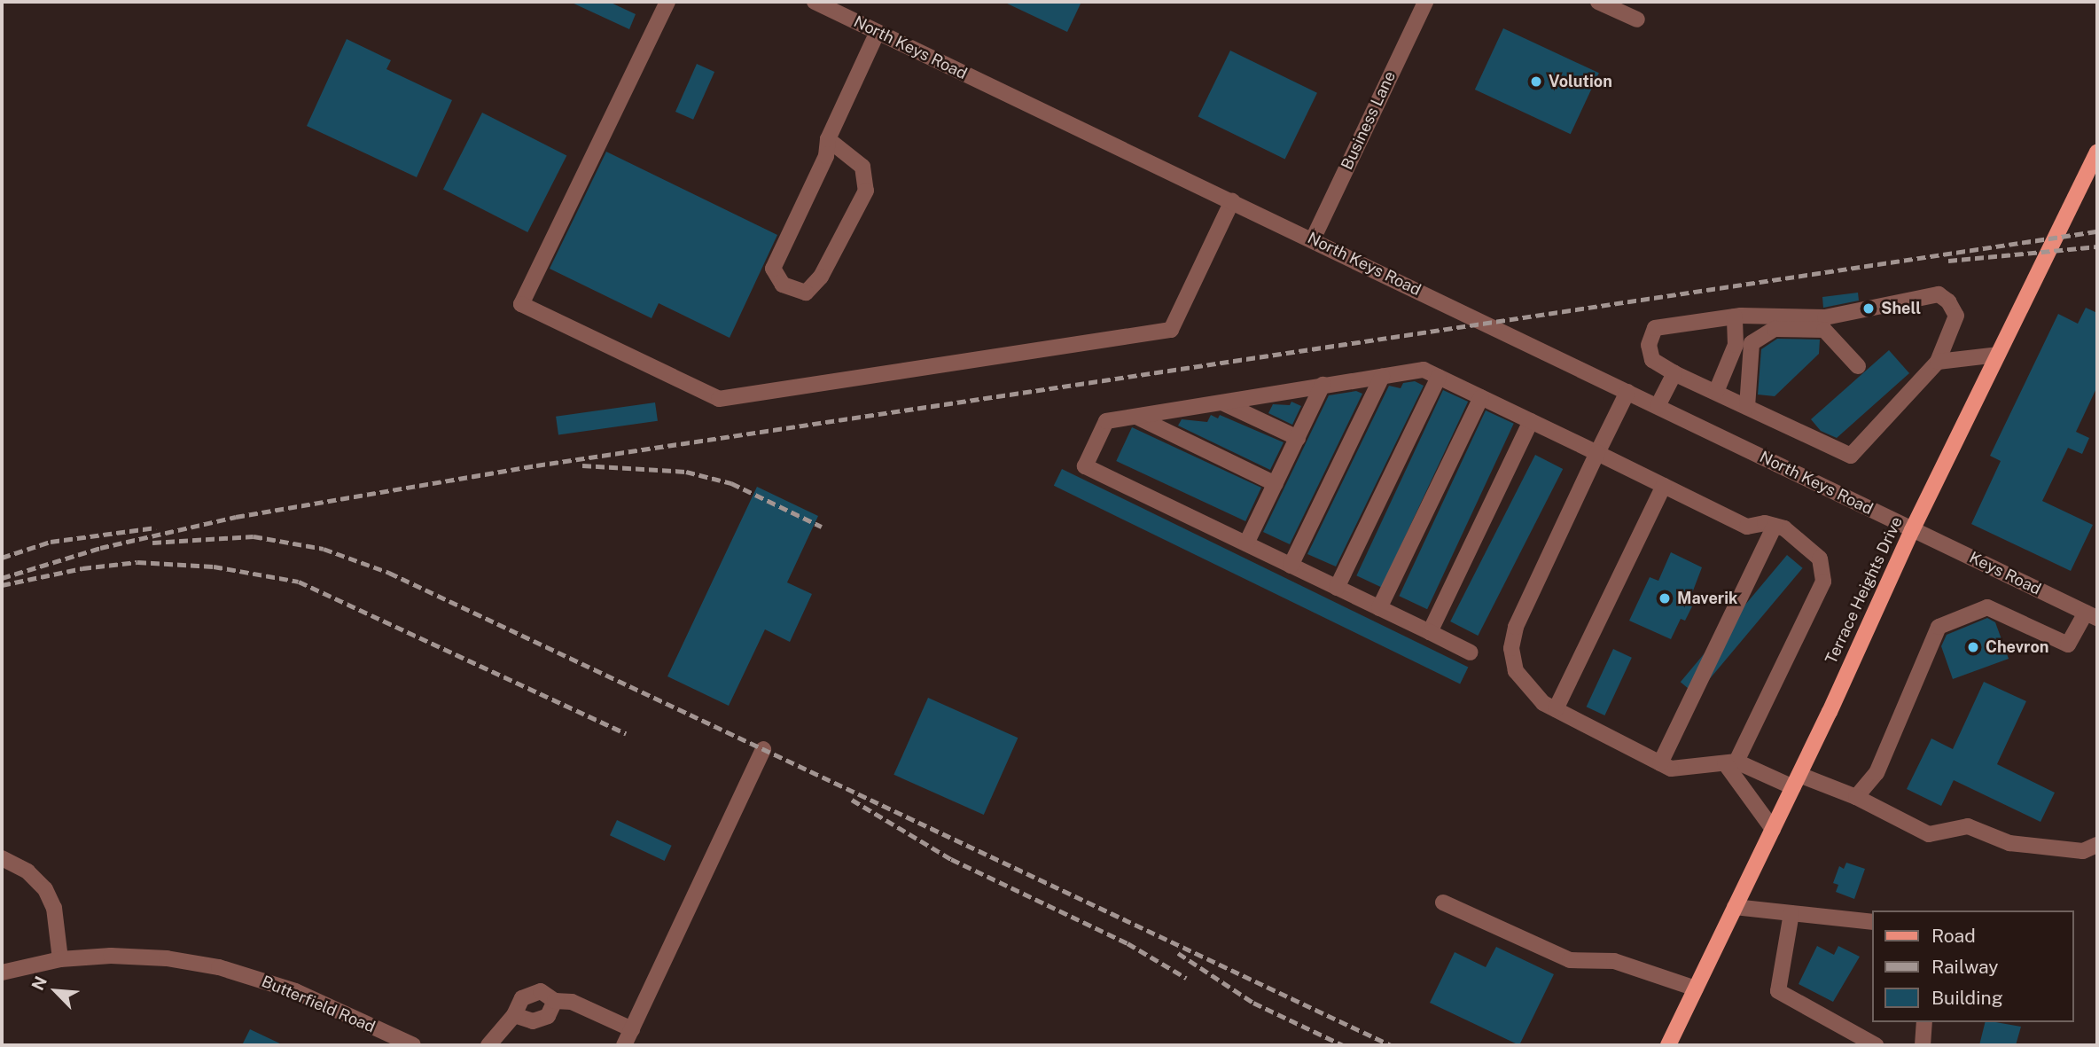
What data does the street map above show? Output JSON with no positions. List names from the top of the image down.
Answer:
{
  "streets": {
    "main road": ["Terrace Heights Drive"],
    "street": [
      "North Keys Road",
      "Business Lane",
      "Keys Road",
      "Butterfield Road"
    ]
  },
  "crossings": [
    ["North Keys Road", "Business Lane"],
    ["North Keys Road", "Keys Road"],
    ["North Keys Road", "Terrace Heights Drive"],
    ["Keys Road", "Terrace Heights Drive"]
  ],
  "places": [
    "Volution",
    "Shell",
    "Maverik",
    "Chevron"
  ],
  "legend": ["Road", "Railway", "Building"],
  "north": "top left"
}
